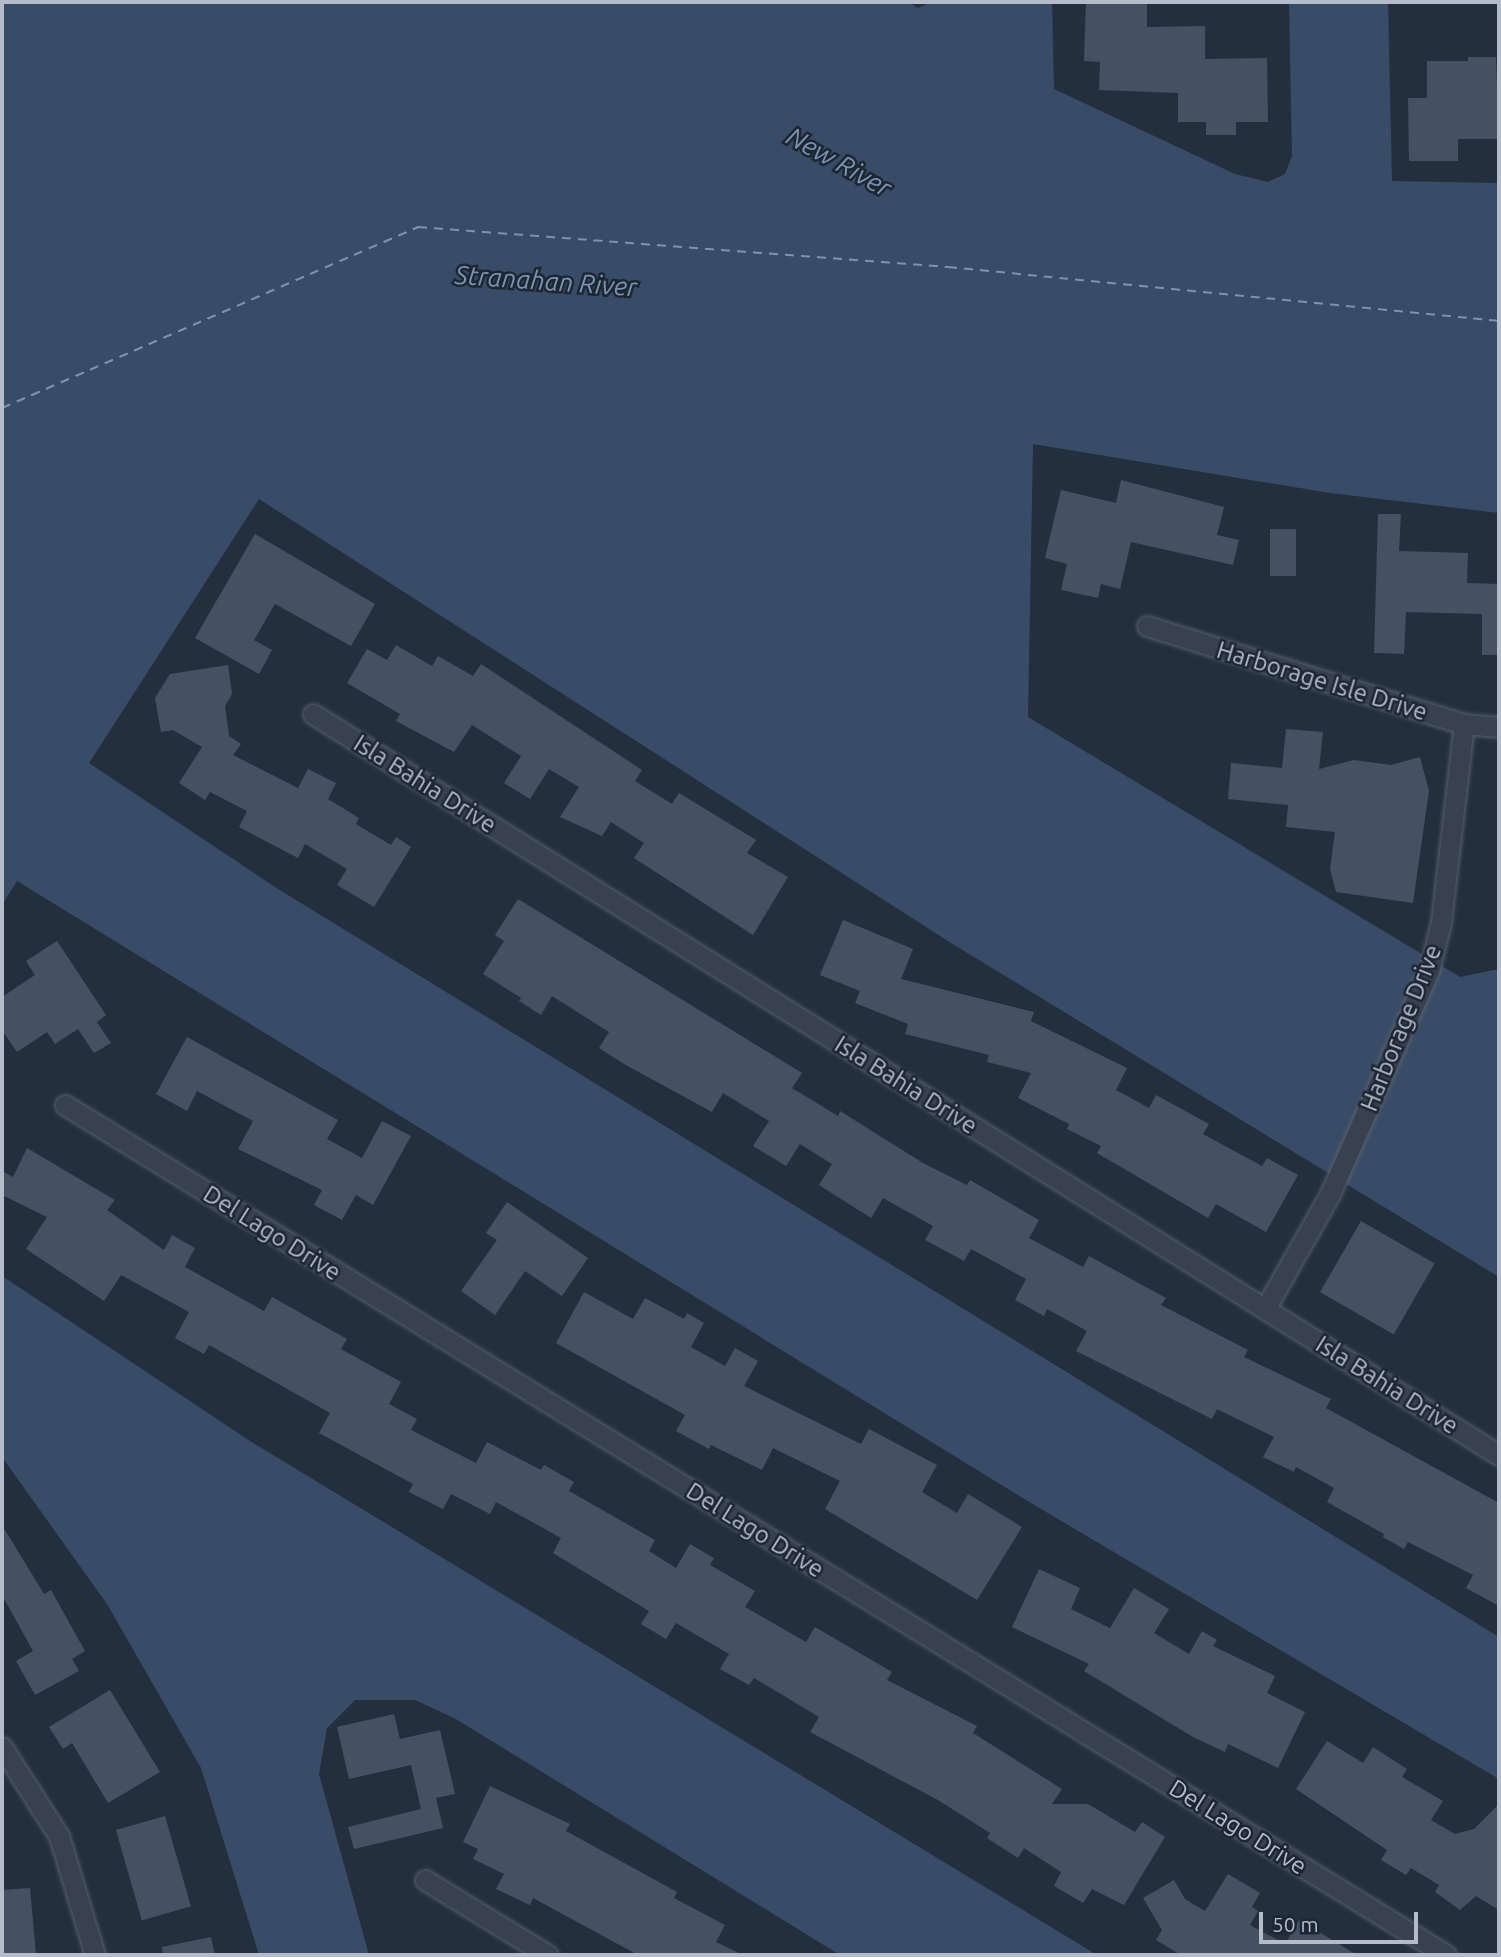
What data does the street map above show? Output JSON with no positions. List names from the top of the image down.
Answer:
{
  "streets": {
    "street": [
      "Harborage Isle Drive",
      "Isla Bahia Drive",
      "Harborage Drive",
      "Del Lago Drive"
    ]
  },
  "crossings": [
    ["Harborage Isle Drive", "Harborage Drive"],
    ["Isla Bahia Drive", "Harborage Drive"]
  ],
  "water": ["New River", "Stranahan River"],
  "scale_bar": "50 m"
}
